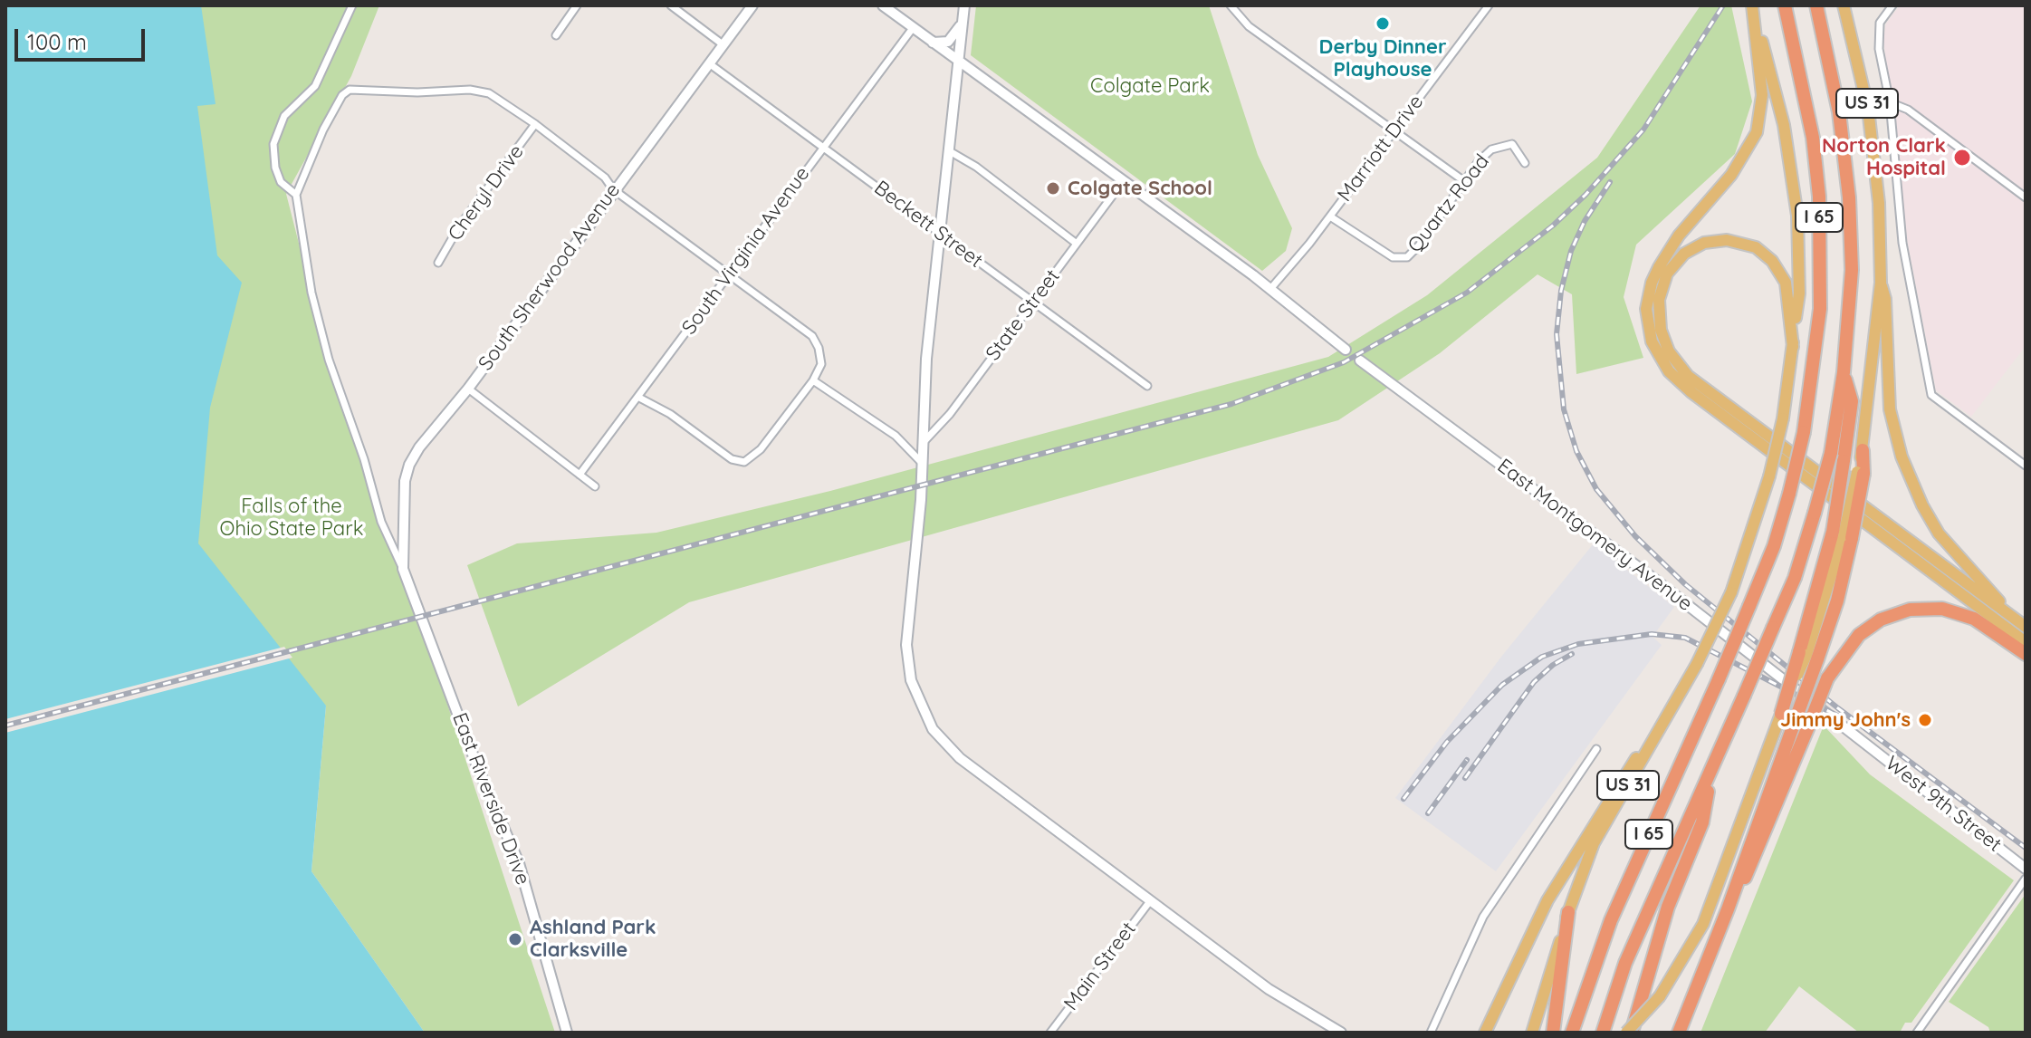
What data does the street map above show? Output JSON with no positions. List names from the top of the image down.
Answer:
{
  "streets": {
    "highway": ["I 65"],
    "main road": ["US 31"],
    "street": [
      "Marriott Drive",
      "Cheryl Drive",
      "Quartz Road",
      "Beckett Street",
      "South Virginia Avenue",
      "South Sherwood Avenue",
      "State Street",
      "East Montgomery Avenue",
      "East Riverside Drive",
      "West 9th Street",
      "Main Street"
    ]
  },
  "crossings": [
    ["Marriott Drive", "Quartz Road"],
    ["Beckett Street", "South Virginia Avenue"],
    ["Beckett Street", "South Sherwood Avenue"],
    ["Beckett Street", "State Street"],
    ["South Sherwood Avenue", "East Riverside Drive"],
    ["East Montgomery Avenue", "West 9th Street"]
  ],
  "parks": ["Colgate Park", "Falls of the Ohio State Park"],
  "places": [
    "Derby Dinner Playhouse",
    "Norton Clark Hospital",
    "Colgate School",
    "Jimmy John's",
    "Ashland Park Clarksville"
  ],
  "scale_bar": "100 m"
}
